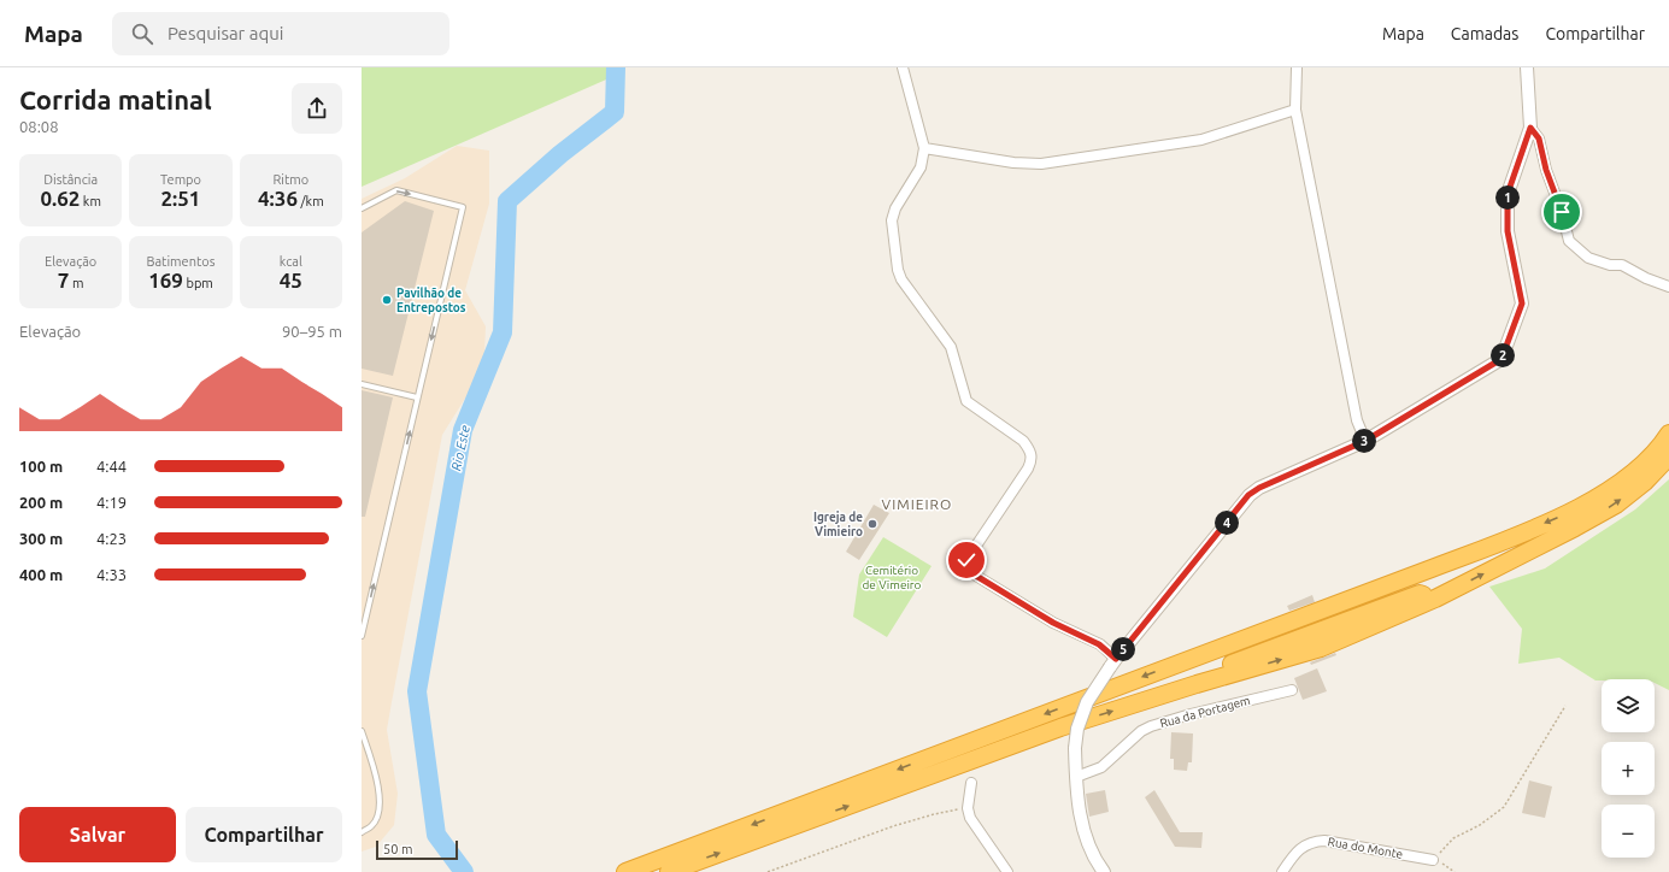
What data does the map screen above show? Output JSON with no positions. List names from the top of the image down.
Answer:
{
  "streets": {
    "street": ["Rua da Portagem", "Rua do Monte"]
  },
  "districts": ["VIMIEIRO"],
  "water": ["Rio Este"],
  "parks": ["Cemitério de Vimeiro"],
  "places": ["Pavilhão de Entrepostos", "Igreja de Vimieiro"],
  "scale_bar": "50 m",
  "page": {
    "header": "Mapa",
    "search": "Pesquisar aqui",
    "nav": ["Mapa", "Camadas", "Compartilhar"],
    "heading": ["Corrida matinal", "08:08"],
    "stats": [
      ["Distância", "0.62 km"],
      ["Tempo", "2:51"],
      ["Ritmo", "4:36 /km"],
      ["Elevação", "7 m"],
      ["Batimentos", "169 bpm"],
      ["kcal", "45"]
    ],
    "pins": [
      "1",
      "2",
      "3",
      "4",
      "5"
    ],
    "chart": ["Elevação", "90–95 m"],
    "list": [
      {
        "name": "100 m",
        "note": "4:44"
      },
      {
        "name": "200 m",
        "note": "4:19"
      },
      {
        "name": "300 m",
        "note": "4:23"
      },
      {
        "name": "400 m",
        "note": "4:33"
      }
    ],
    "map_buttons": ["+", "−"],
    "buttons": ["Salvar", "Compartilhar"],
    "scale": "50 m"
  }
}
